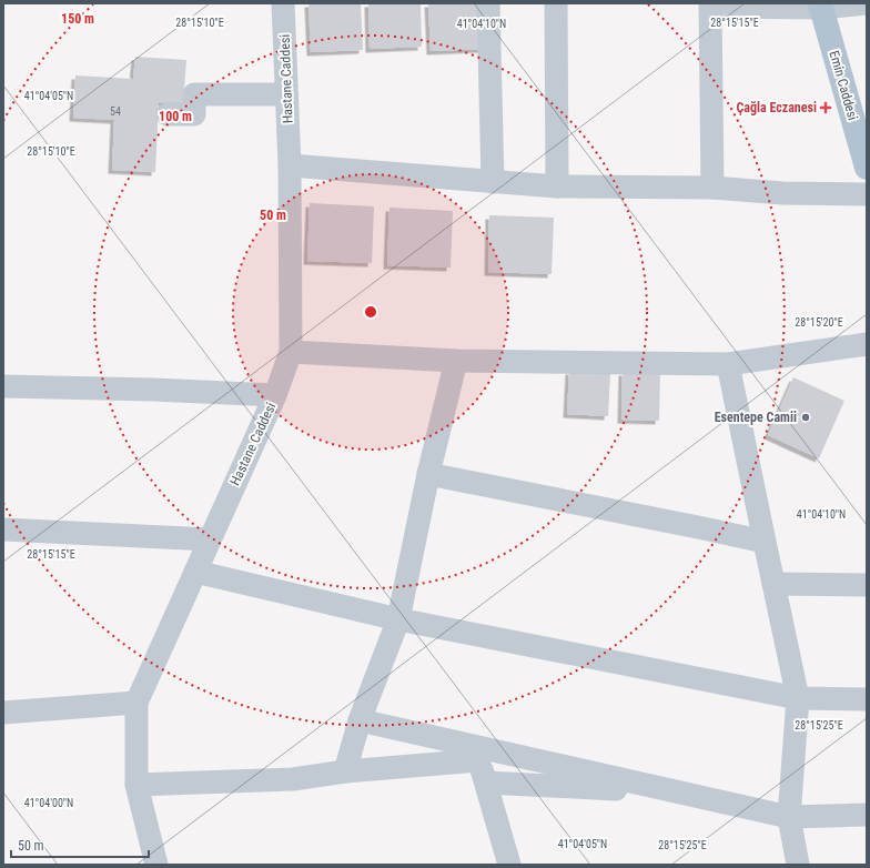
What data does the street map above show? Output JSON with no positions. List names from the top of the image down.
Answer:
{
  "streets": {
    "main road": ["Emin Caddesi"],
    "street": ["Hastane Caddesi"]
  },
  "places": {
    "health": ["Çağla Eczanesi"],
    "other": ["Esentepe Camii"]
  },
  "house_numbers": ["54"],
  "scale_bar": "50 m",
  "coordinates": [
    "28°15'10\"E",
    "28°15'15\"E",
    "41°04'10\"N",
    "41°04'05\"N",
    "28°15'20\"E",
    "28°15'25\"E",
    "41°04'00\"N"
  ],
  "rings": ["150 m", "100 m", "50 m"]
}
